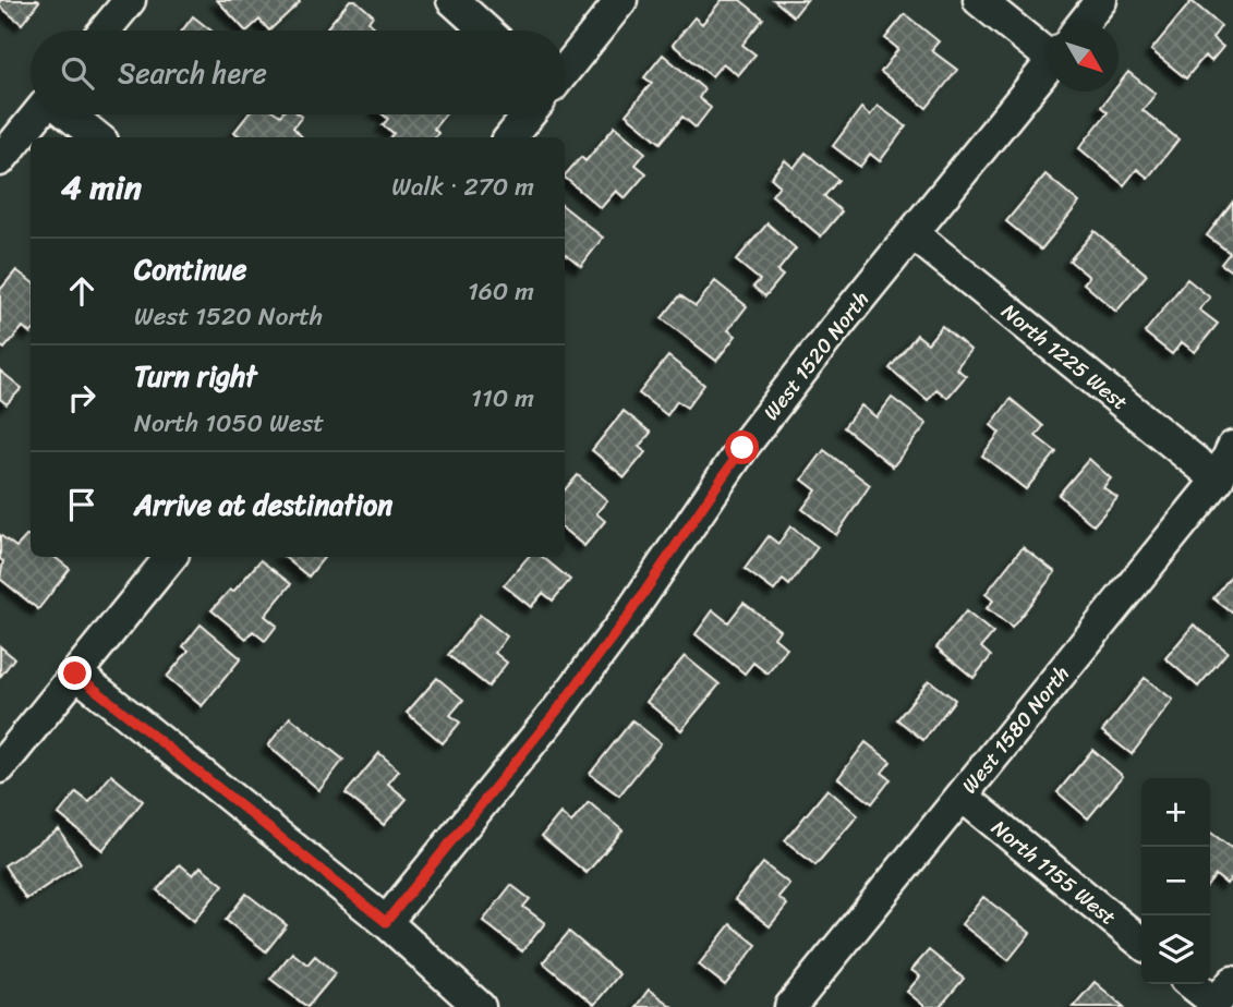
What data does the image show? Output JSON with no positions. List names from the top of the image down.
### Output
{
  "streets": {
    "street": [
      "West 1520 North",
      "North 1225 West",
      "West 1580 North",
      "North 1155 West"
    ]
  },
  "crossings": [
    ["West 1520 North", "North 1225 West"],
    ["North 1225 West", "West 1580 North"],
    ["West 1580 North", "North 1155 West"]
  ],
  "north": "bottom right",
  "page": {
    "search": "Search here",
    "heading": ["4 min", "Walk · 270 m"],
    "list": [
      ["Continue", "West 1520 North", "160 m"],
      ["Turn right", "North 1050 West", "110 m"],
      "Arrive at destination"
    ],
    "map_buttons": ["+", "−"]
  }
}
